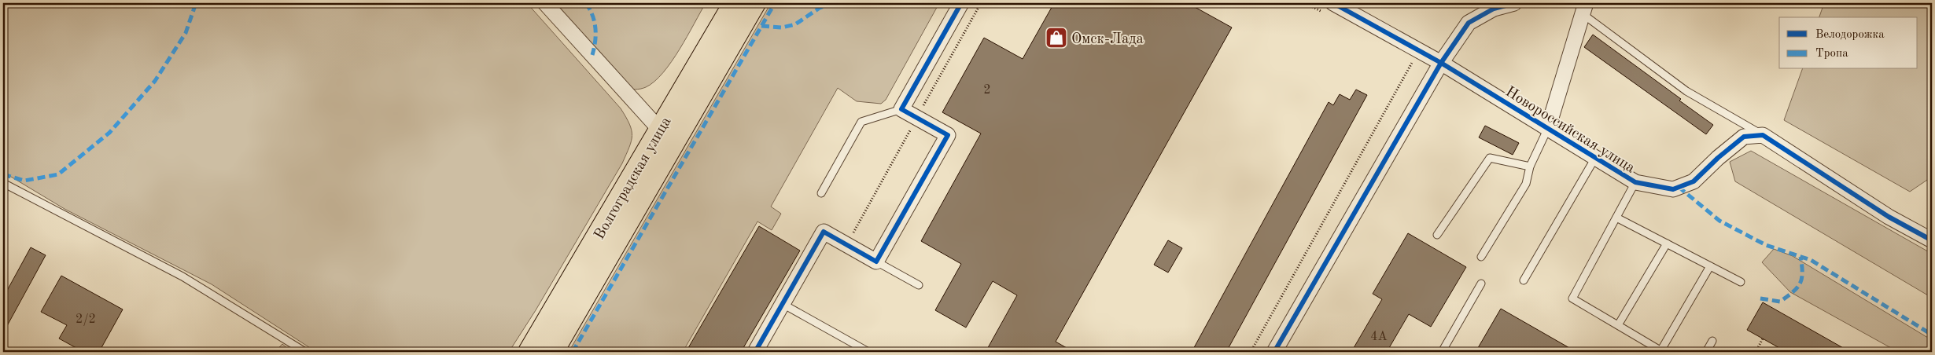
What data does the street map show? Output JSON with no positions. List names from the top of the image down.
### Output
{
  "streets": {
    "main road": ["Волгоградская улица"],
    "street": ["Новороссийская улица"]
  },
  "places": {
    "shop": ["Омск-Лада"]
  },
  "house_numbers": ["2", "2/2", "4А"],
  "legend": ["Велодорожка", "Тропа"]
}
